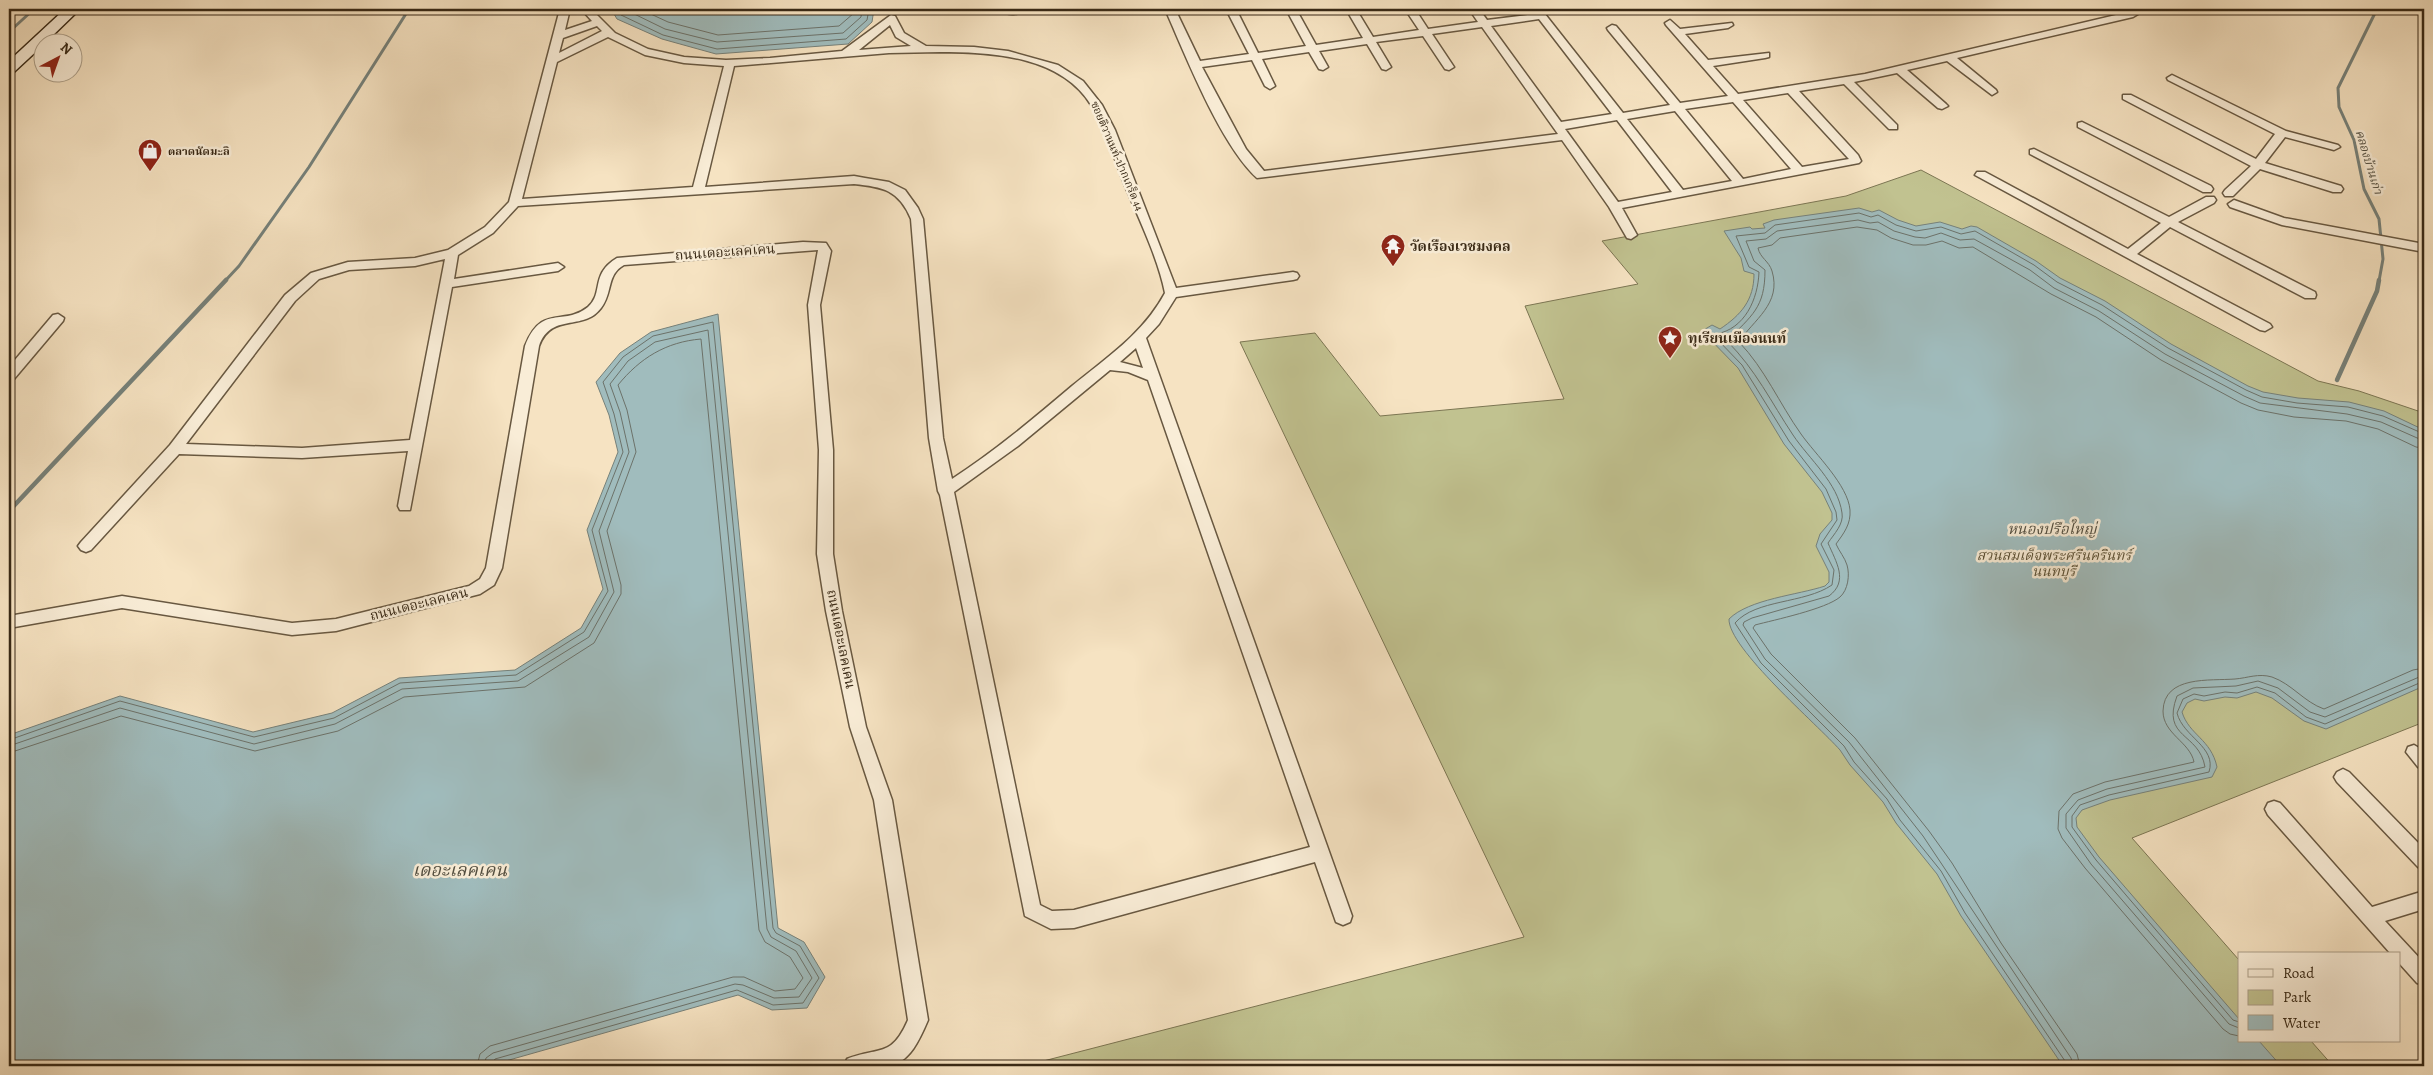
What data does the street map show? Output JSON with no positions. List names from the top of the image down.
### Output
{
  "streets": {
    "street": ["ซอยติวานนท์-ปากเกร็ด 44", "ถนนเดอะเลคเคน"]
  },
  "water": ["คลองบ้านเก่า", "หนองปรือใหญ่", "เดอะเลคเคน"],
  "parks": ["สวนสมเด็จพระศรีนครินทร์ นนทบุรี"],
  "places": {
    "shop": ["ตลาดนัดมะลิ"],
    "temple": ["วัดเรืองเวชมงคล"],
    "place": ["ทุเรียนเมืองนนท์"]
  },
  "legend": ["Road", "Park", "Water"],
  "north": "top right"
}
